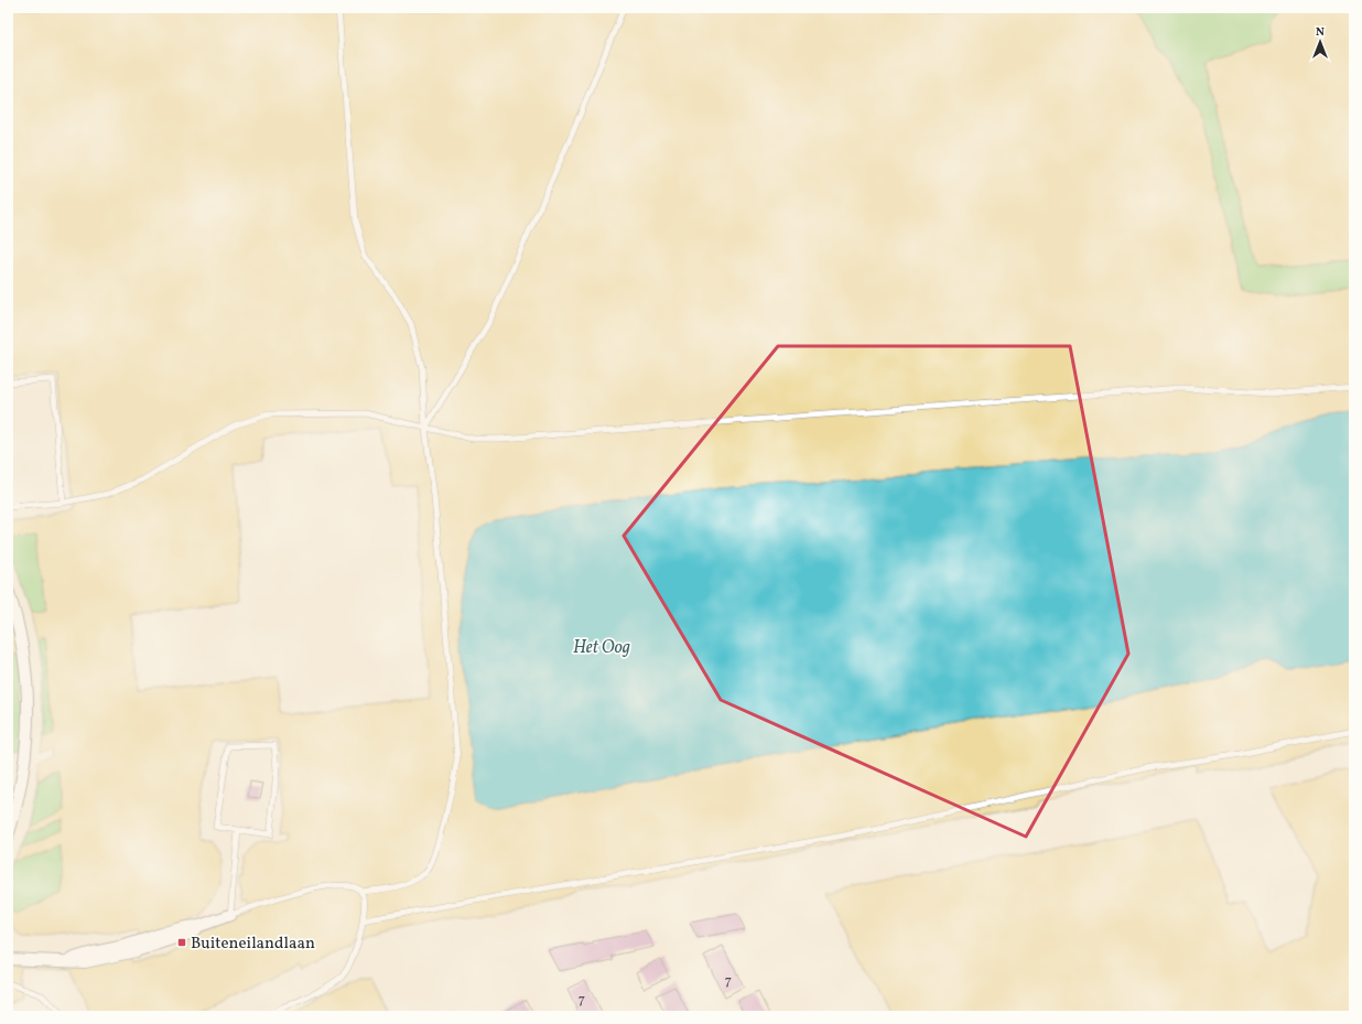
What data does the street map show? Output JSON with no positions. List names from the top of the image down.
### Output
{
  "water": ["Het Oog"],
  "places": {
    "transit": ["Buiteneilandlaan"]
  },
  "house_numbers": ["7", "7"],
  "north": "top"
}
